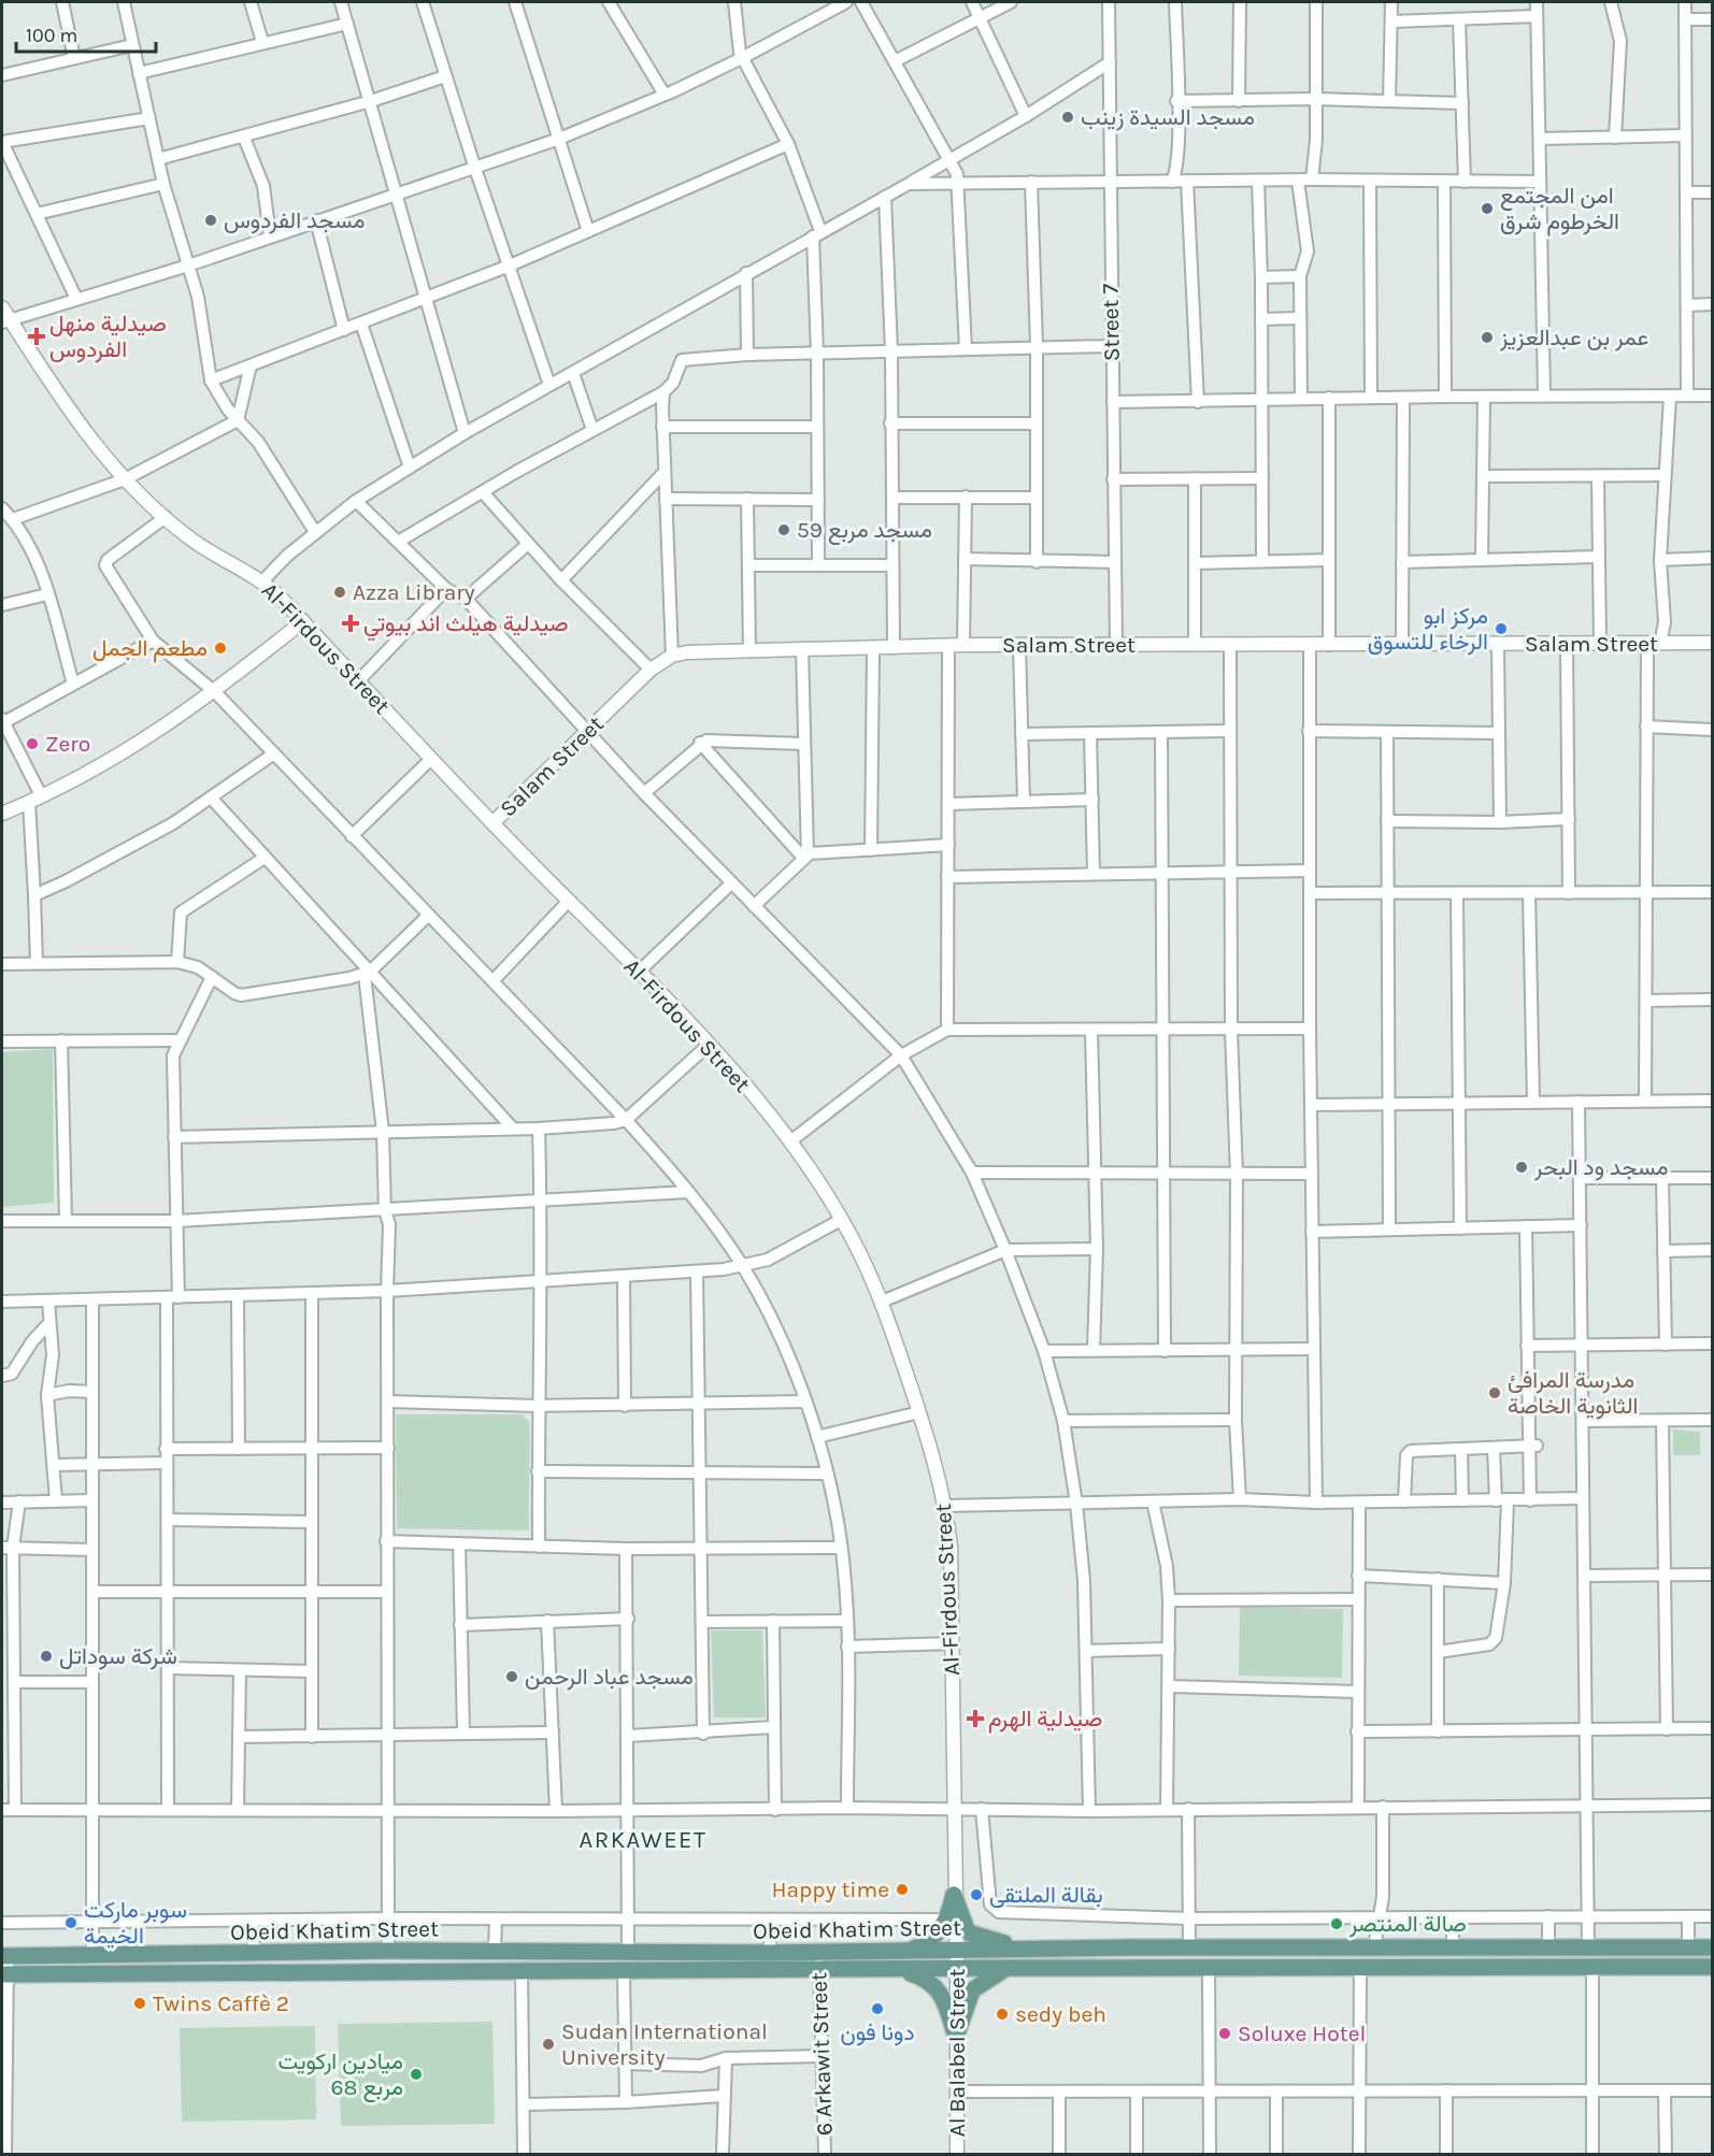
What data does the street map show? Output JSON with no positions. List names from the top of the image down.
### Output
{
  "streets": {
    "main road": ["Obeid Khatim Street"],
    "street": [
      "Street 7",
      "Salam Street",
      "Al-Firdous Street",
      "Al Balabel Street",
      "6 Arkawit Street"
    ]
  },
  "crossings": [
    ["Street 7", "Salam Street"],
    ["Salam Street", "Al-Firdous Street"],
    ["Al-Firdous Street", "Obeid Khatim Street"],
    ["Al-Firdous Street", "Al Balabel Street"],
    ["Obeid Khatim Street", "Al Balabel Street"],
    ["Obeid Khatim Street", "6 Arkawit Street"]
  ],
  "districts": ["ARKAWEET"],
  "places": {
    "other": [
      "مسجد السيدة زينب",
      "امن المجتمع الخرطوم شرق",
      "مسجد الفردوس",
      "عمر بن عبدالعزيز",
      "مسجد مربع 59",
      "Azza Library",
      "مركز ابو الرخاء للتسوق",
      "مطعم الجمل",
      "Zero",
      "مسجد ود البحر",
      "مدرسة المرافئ الثانوية الخاصة",
      "شركة سوداتل",
      "مسجد عباد الرحمن",
      "Happy time",
      "بقالة الملتقى",
      "سوبر ماركت الخيمة",
      "صالة المنتصر",
      "Twins Caffè 2",
      "دونا فون",
      "sedy beh",
      "Soluxe Hotel",
      "Sudan International University",
      "ميادين اركويت مربع 68"
    ],
    "health": ["صيدلية منهل الفردوس", "صيدلية هيلث اند بيوتي", "صيدلية الهرم"]
  },
  "scale_bar": "100 m"
}
